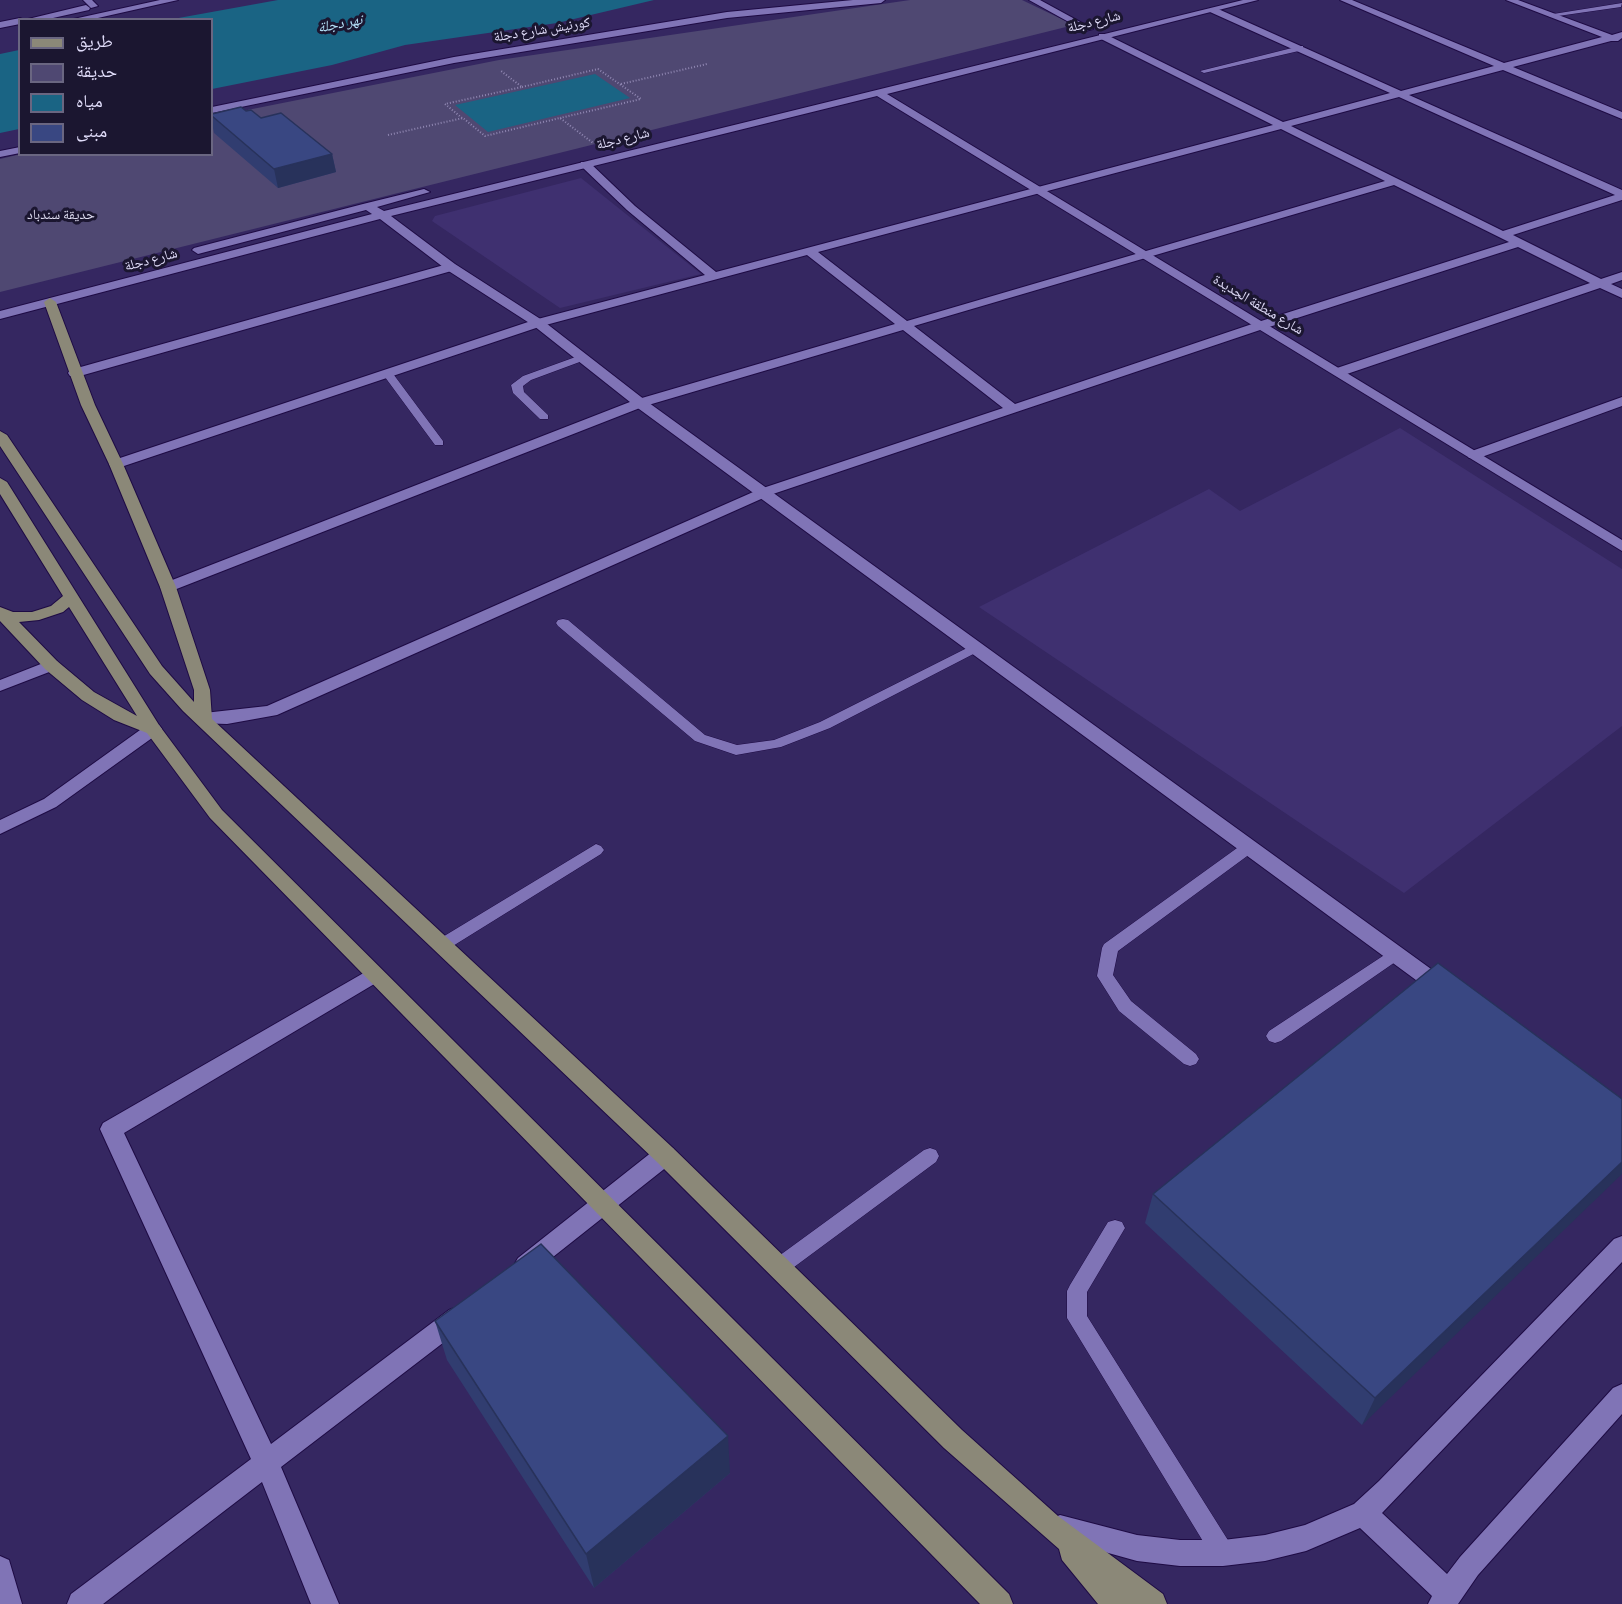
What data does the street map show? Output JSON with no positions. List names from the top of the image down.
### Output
{
  "streets": {
    "street": ["شارع دجلة", "كورنيش شارع دجلة", "شارع منطقة الجديدة"]
  },
  "crossings": [
    ["شارع دجلة", "شارع منطقة الجديدة"]
  ],
  "water": ["نهر دجلة"],
  "parks": ["حديقة سندباد"],
  "legend": [
    "طريق",
    "حديقة",
    "مياه",
    "مبنى"
  ]
}
